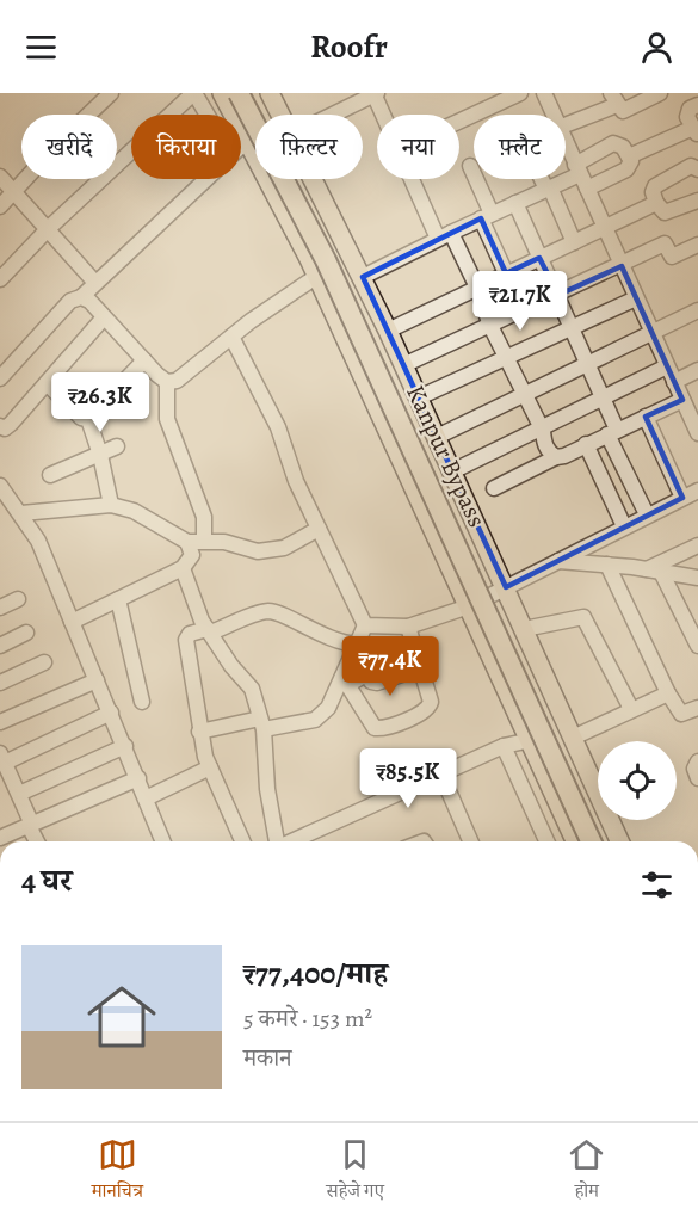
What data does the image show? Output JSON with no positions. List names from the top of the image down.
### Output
{
  "streets": {
    "highway": ["Kanpur Bypass"]
  },
  "page": {
    "header": "Roofr",
    "chip": [
      "खरीदें",
      "किराया",
      "फ़िल्टर",
      "नया",
      "फ़्लैट"
    ],
    "price": [
      "₹21.7K",
      "₹26.3K",
      "₹77.4K",
      "₹85.5K"
    ],
    "heading": "4 घर",
    "list": [
      {
        "name": "₹77,400/माह",
        "note": "5 कमरे · 153 m² · मकान"
      }
    ],
    "tabs": ["मानचित्र", "सहेजे गए", "होम"]
  }
}
